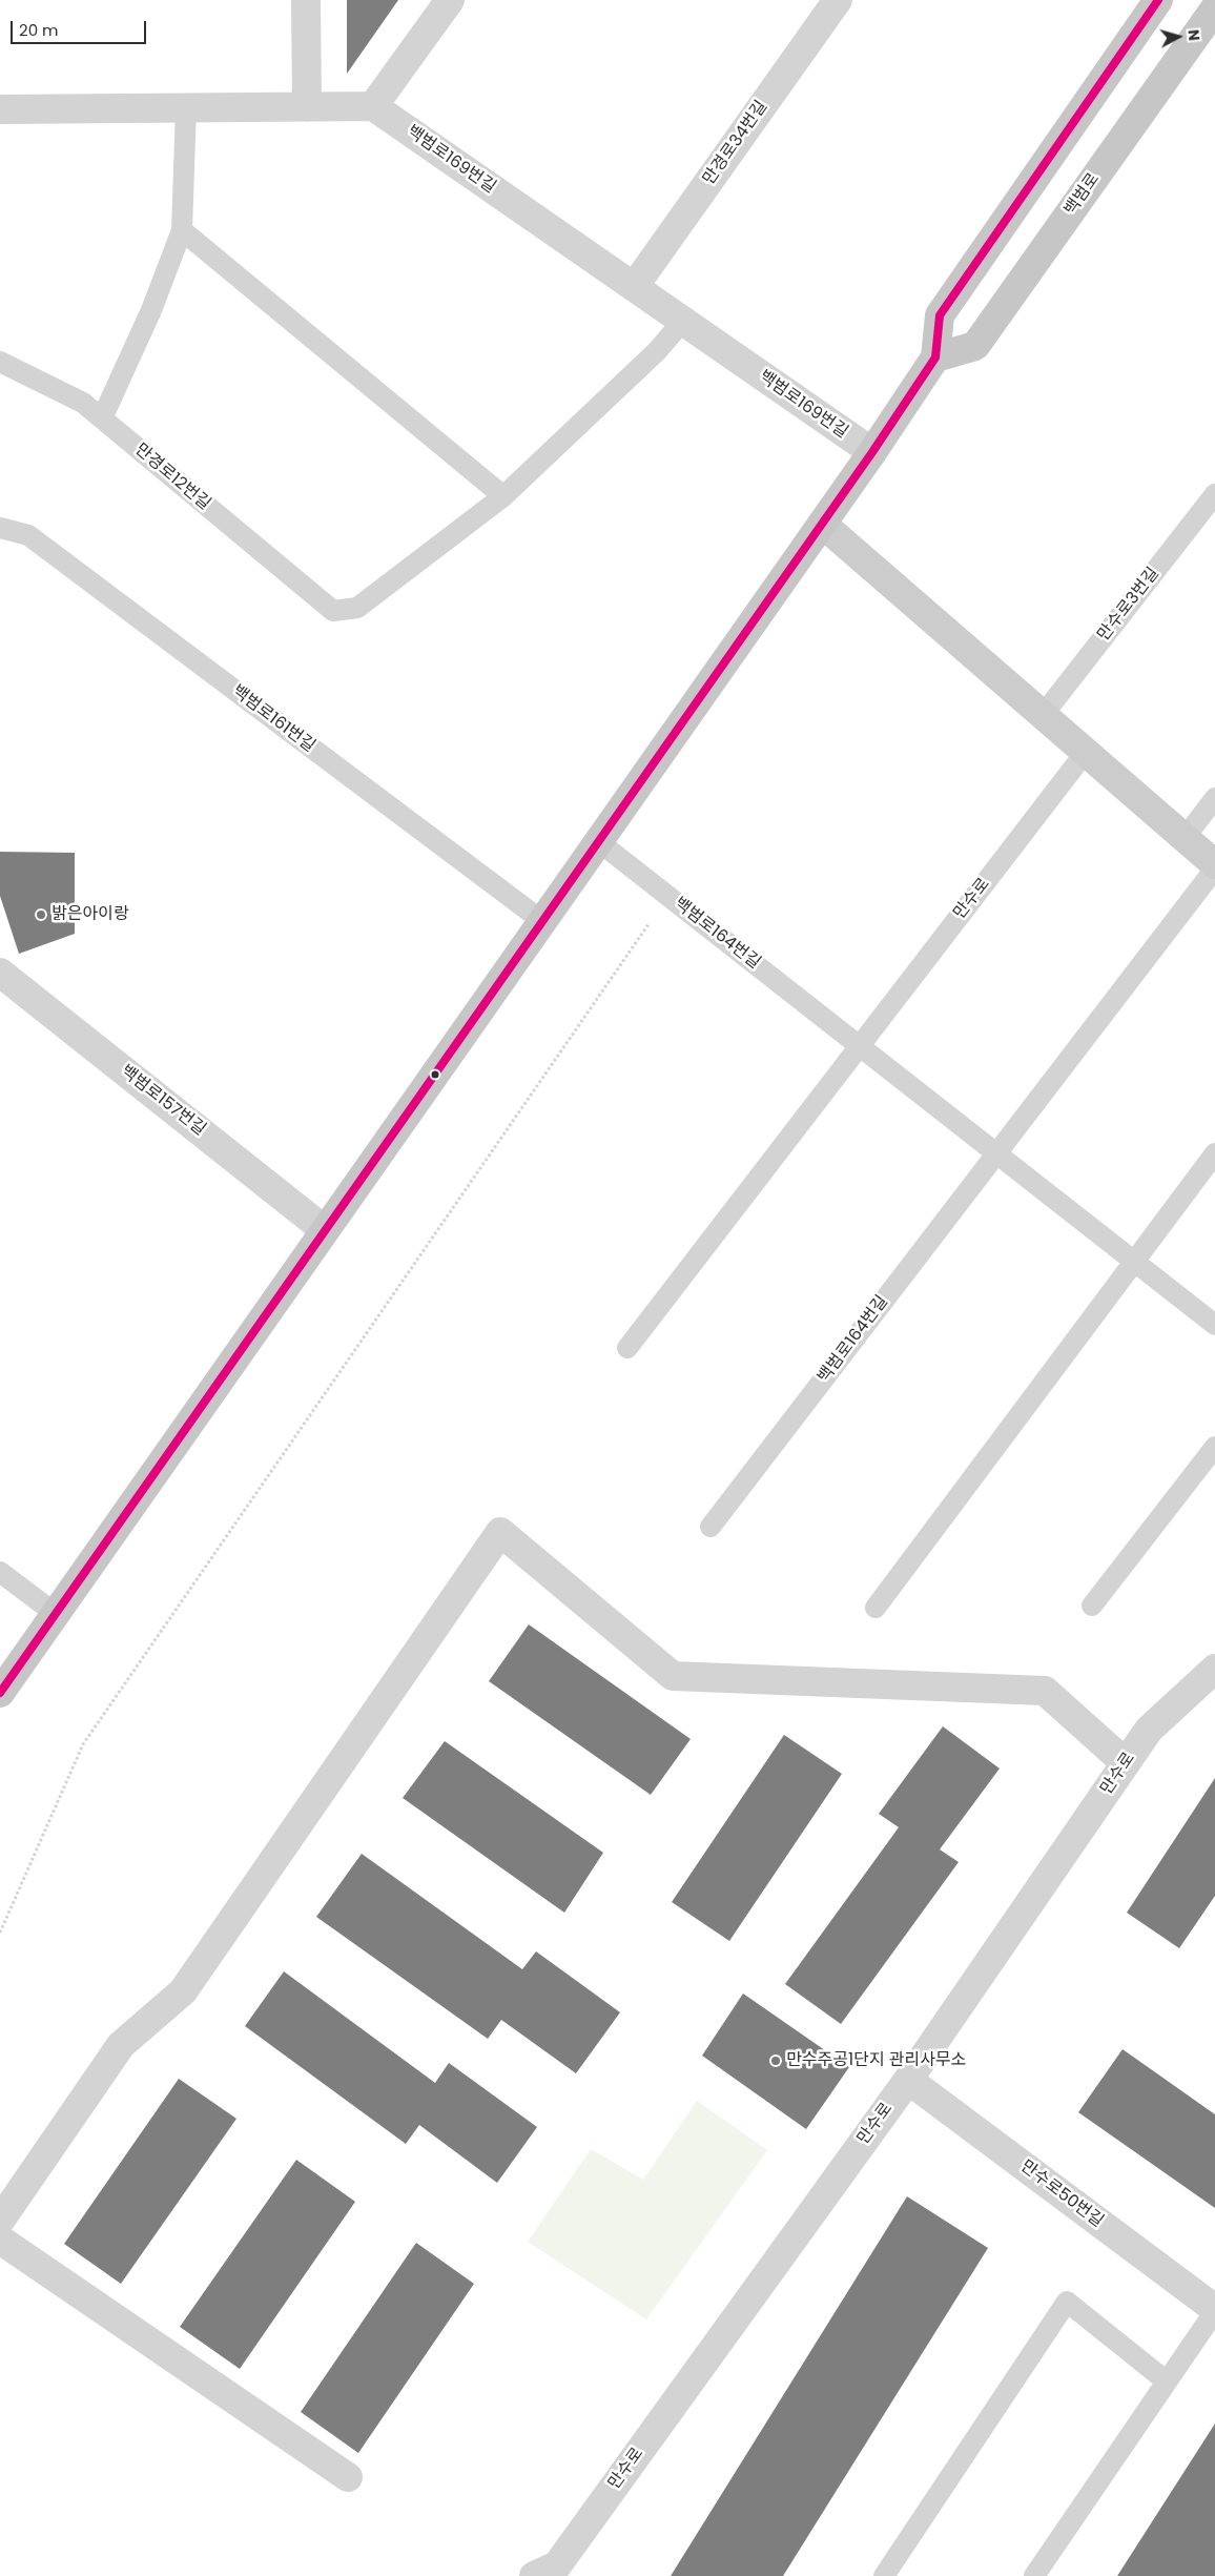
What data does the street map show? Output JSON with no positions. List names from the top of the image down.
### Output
{
  "streets": {
    "main road": ["백범로"],
    "street": [
      "만경로34번길",
      "백범로169번길",
      "만수로",
      "백범로157번길",
      "만수로50번길"
    ],
    "lane": [
      "만경로12번길",
      "만수로3번길",
      "백범로161번길",
      "백범로164번길"
    ]
  },
  "crossings": [
    ["만경로34번길", "백범로169번길"],
    ["만수로", "백범로164번길"],
    ["만수로", "만수로50번길"]
  ],
  "places": ["밝은아이랑", "만수주공1단지 관리사무소"],
  "scale_bar": "20 m",
  "north": "right"
}
